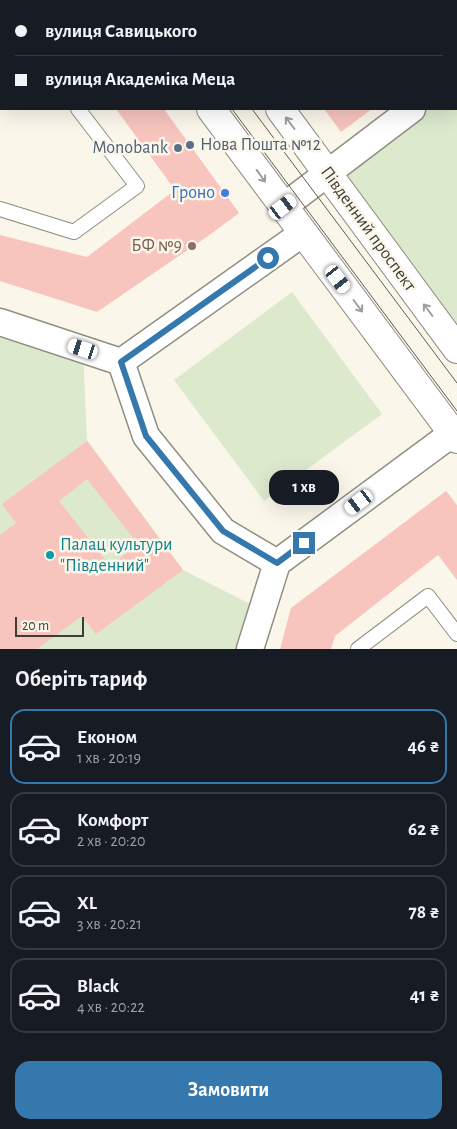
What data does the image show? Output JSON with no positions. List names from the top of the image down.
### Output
{
  "streets": {
    "main road": ["Південний проспект"]
  },
  "places": [
    "Нова Пошта №12",
    "Monobank",
    "Гроно",
    "БФ №9",
    "Палац культури \"Південний\""
  ],
  "scale_bar": "20 m",
  "page": {
    "banner": ["вулиця Савицького", "вулиця Академіка Меца"],
    "bubble": "1 хв",
    "scale": "20 m",
    "heading": "Оберіть тариф",
    "list": [
      {
        "name": "Економ",
        "note": "1 хв · 20:19",
        "value": "46 ₴"
      },
      {
        "name": "Комфорт",
        "note": "2 хв · 20:20",
        "value": "62 ₴"
      },
      {
        "name": "XL",
        "note": "3 хв · 20:21",
        "value": "78 ₴"
      },
      {
        "name": "Black",
        "note": "4 хв · 20:22",
        "value": "41 ₴"
      }
    ],
    "buttons": "Замовити"
  }
}
